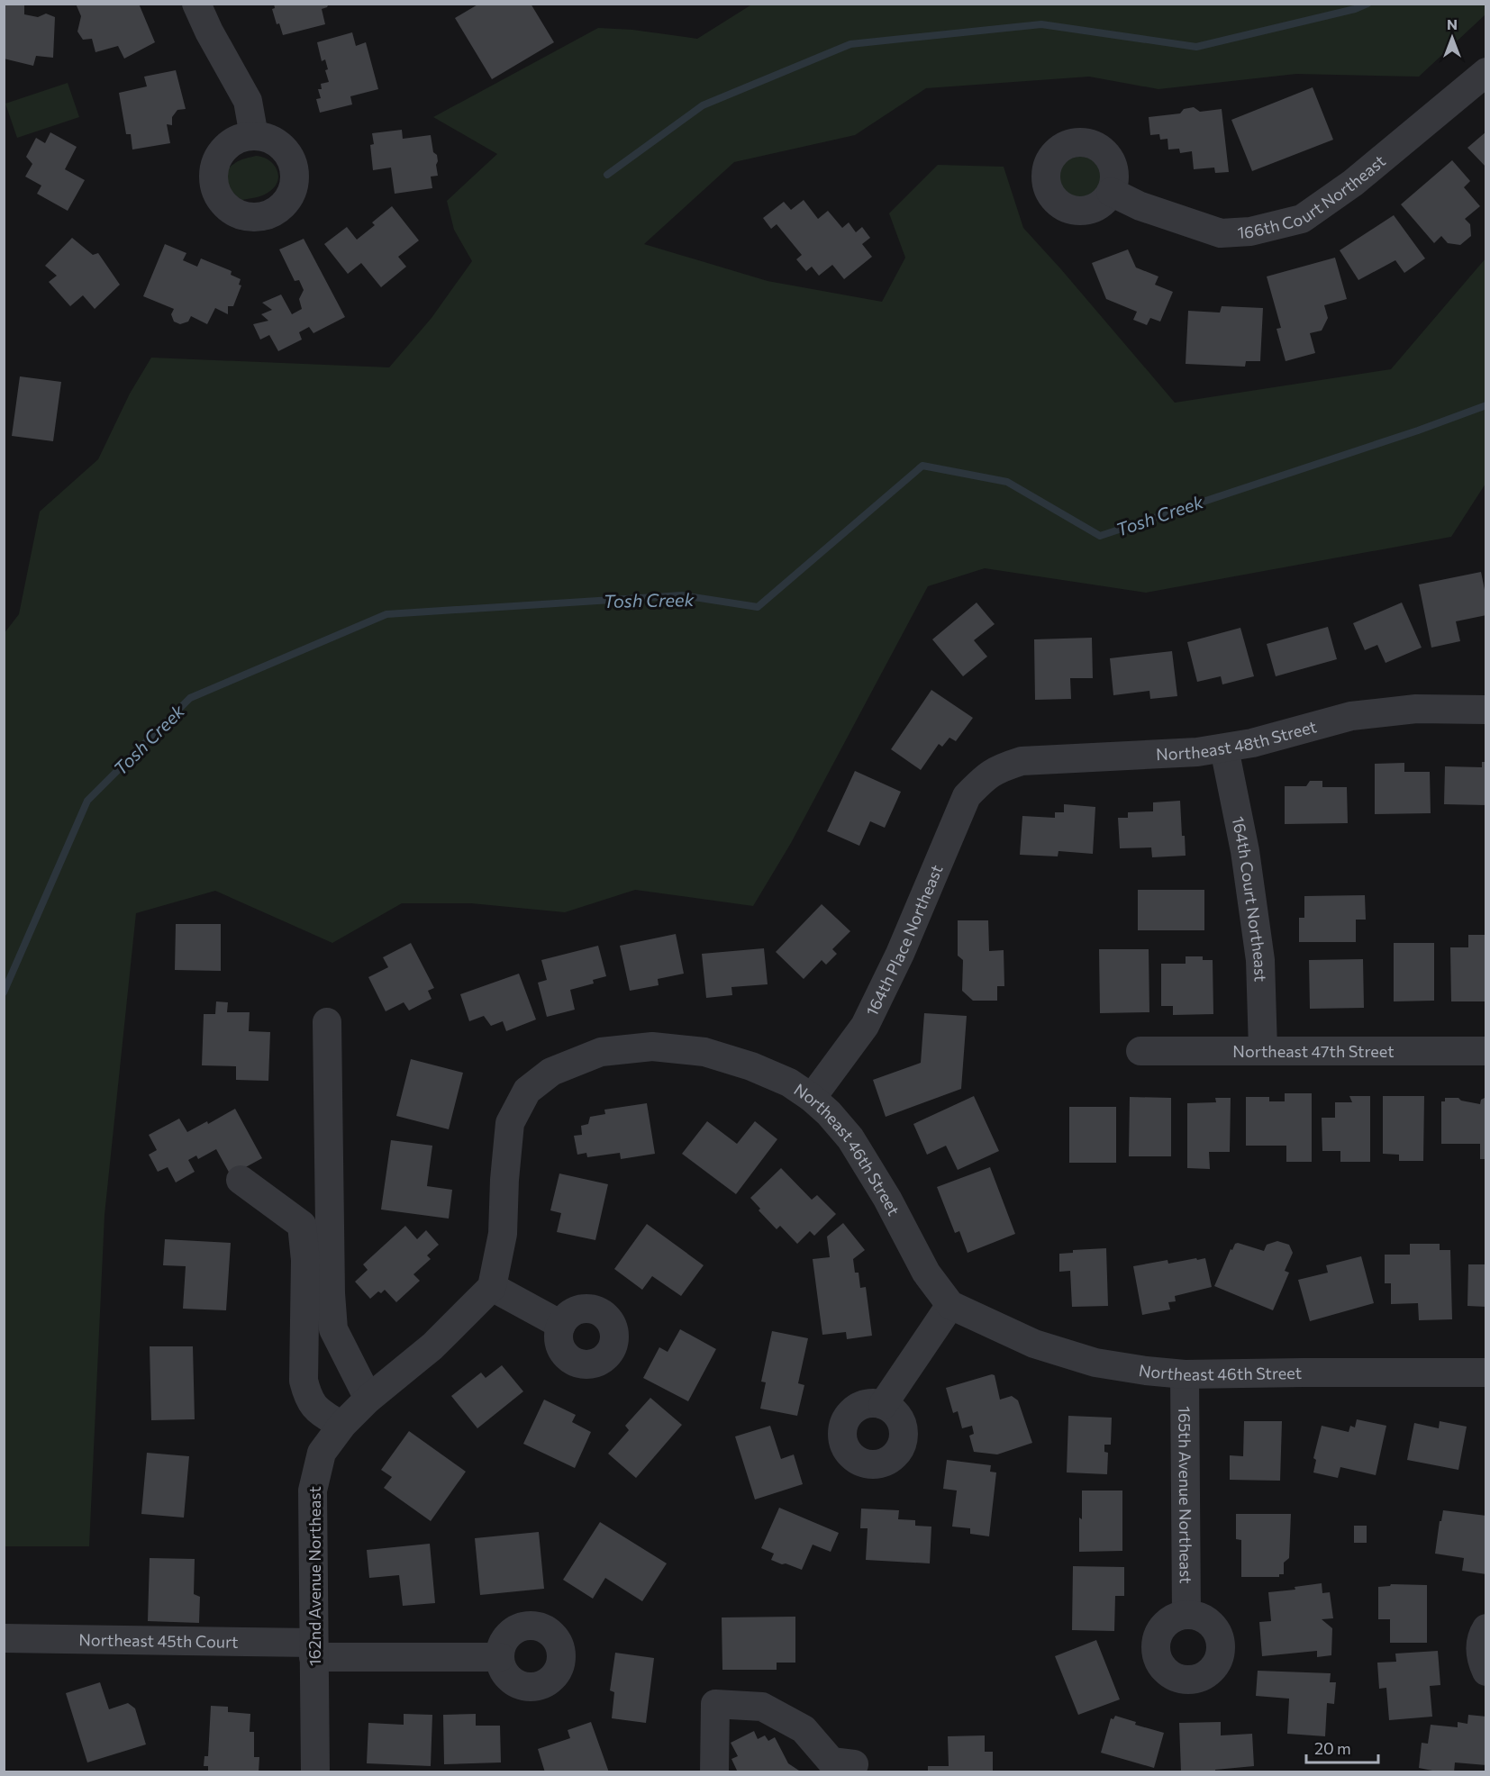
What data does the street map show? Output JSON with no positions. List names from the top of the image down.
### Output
{
  "streets": {
    "street": [
      "166th Court Northeast",
      "Northeast 48th Street",
      "164th Court Northeast",
      "164th Place Northeast",
      "Northeast 47th Street",
      "Northeast 46th Street",
      "165th Avenue Northeast",
      "162nd Avenue Northeast",
      "Northeast 45th Court"
    ]
  },
  "crossings": [
    ["Northeast 48th Street", "164th Court Northeast"],
    ["Northeast 48th Street", "164th Place Northeast"],
    ["164th Court Northeast", "Northeast 47th Street"],
    ["164th Place Northeast", "Northeast 46th Street"],
    ["Northeast 46th Street", "165th Avenue Northeast"],
    ["162nd Avenue Northeast", "Northeast 45th Court"]
  ],
  "water": ["Tosh Creek"],
  "scale_bar": "20 m",
  "north": "top"
}
